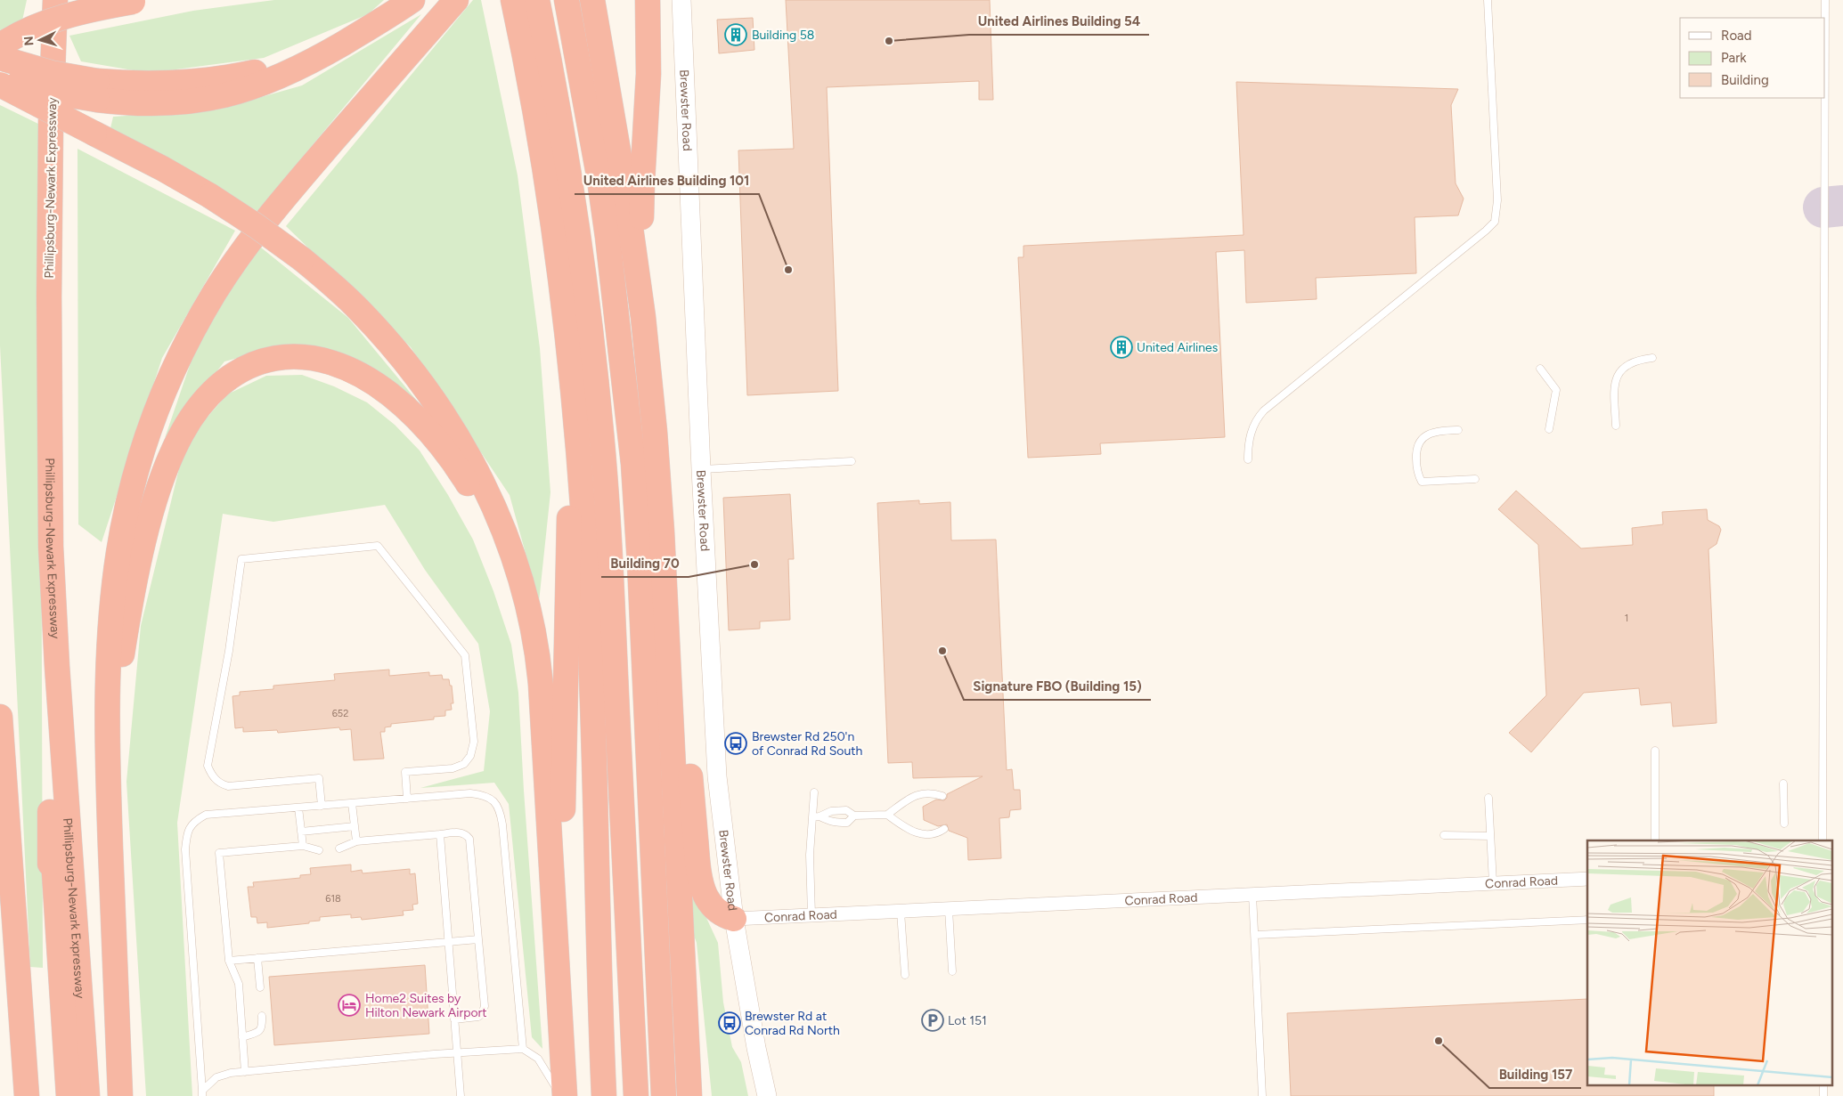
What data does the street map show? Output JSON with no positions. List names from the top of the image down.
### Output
{
  "streets": {
    "highway": ["Phillipsburg-Newark Expressway"],
    "street": ["Brewster Road", "Conrad Road"]
  },
  "crossings": [
    ["Brewster Road", "Conrad Road"]
  ],
  "places": {
    "building": ["Building 58", "United Airlines"],
    "other": [
      "United Airlines Building 54",
      "United Airlines Building 101",
      "Building 70",
      "Signature FBO (Building 15)",
      "Building 157"
    ],
    "bus stop": ["Brewster Rd 250'n of Conrad Rd South", "Brewster Rd at Conrad Rd North"],
    "hotel": ["Home2 Suites by Hilton Newark Airport"],
    "parking": ["Lot 151"]
  },
  "house_numbers": ["1", "652", "618"],
  "legend": ["Road", "Park", "Building"],
  "north": "left"
}
